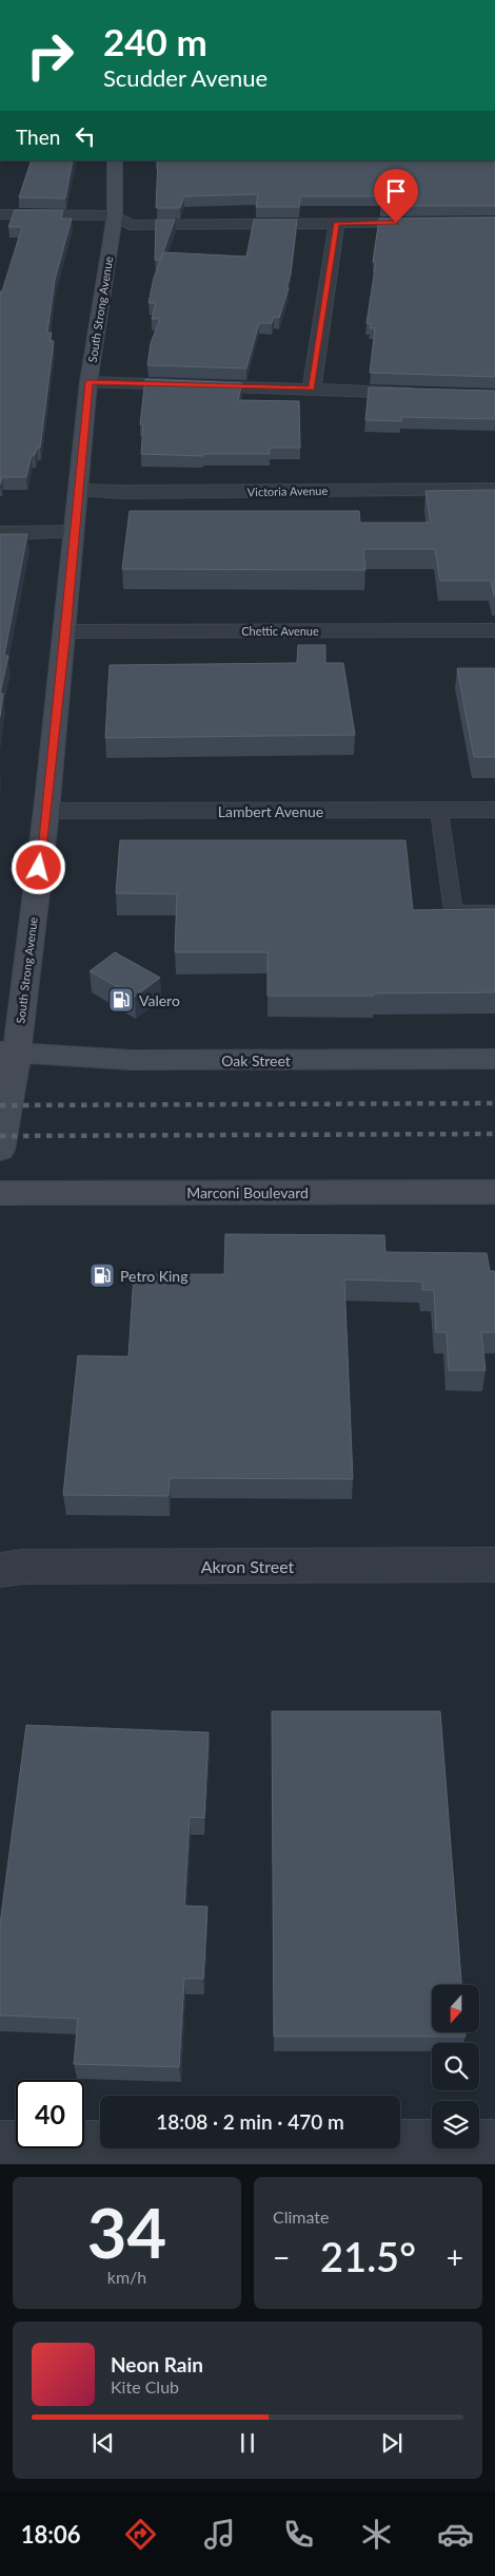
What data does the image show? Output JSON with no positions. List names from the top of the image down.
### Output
{
  "streets": {
    "street": [
      "South Strong Avenue",
      "Victoria Avenue",
      "Chettic Avenue",
      "Lambert Avenue",
      "Oak Street",
      "Marconi Boulevard",
      "Akron Street"
    ]
  },
  "crossings": [
    ["South Strong Avenue", "Victoria Avenue"],
    ["South Strong Avenue", "Chettic Avenue"],
    ["South Strong Avenue", "Lambert Avenue"],
    ["South Strong Avenue", "Oak Street"]
  ],
  "places": {
    "fuel station": ["Valero", "Petro King"]
  },
  "north": "bottom",
  "page": {
    "turn": ["240 m", "Scudder Avenue"],
    "then": "Then",
    "limit": "40",
    "trip": "18:08 · 2 min · 470 m",
    "tile": [
      ["34", "km/h"],
      "Climate"
    ],
    "heat": ["−", "21.5°", "+"],
    "song": ["Neon Rain", "Kite Club"],
    "tabs": "18:06"
  }
}
